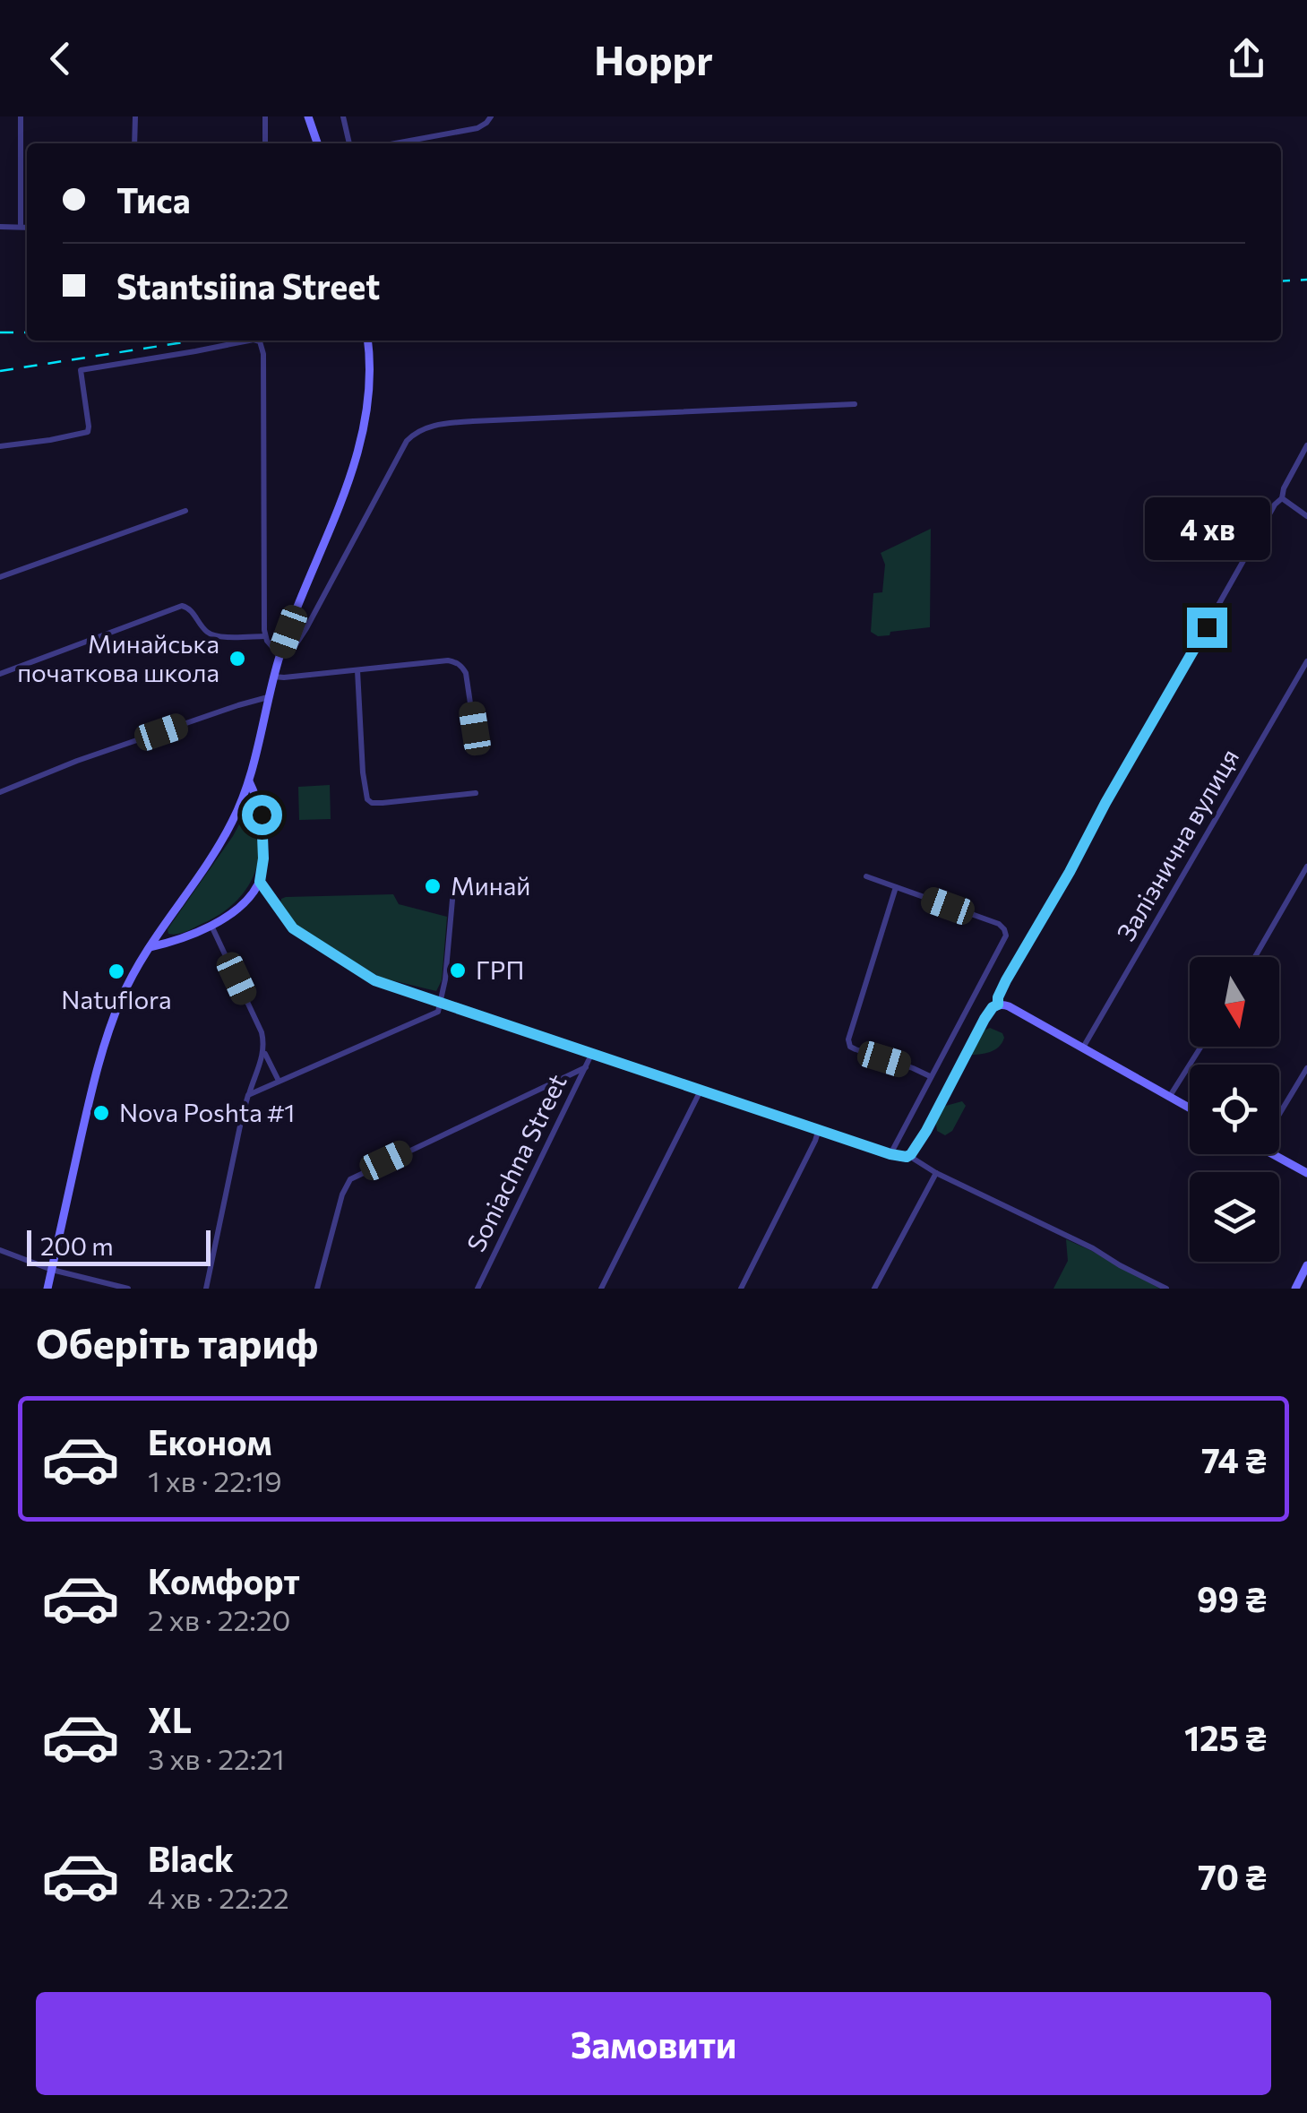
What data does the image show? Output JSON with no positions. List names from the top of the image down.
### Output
{
  "streets": {
    "street": ["Залізнична вулиця", "Soniachna Street"]
  },
  "places": [
    "Минайська початкова школа",
    "Минай",
    "ГРП",
    "Natuflora",
    "Nova Poshta #1"
  ],
  "scale_bar": "200 m",
  "north": "bottom",
  "page": {
    "header": "Hoppr",
    "banner": ["Тиса", "Stantsiina Street"],
    "bubble": "4 хв",
    "scale": "200 m",
    "heading": "Оберіть тариф",
    "list": [
      {
        "name": "Економ",
        "note": "1 хв · 22:19",
        "value": "74 ₴"
      },
      {
        "name": "Комфорт",
        "note": "2 хв · 22:20",
        "value": "99 ₴"
      },
      {
        "name": "XL",
        "note": "3 хв · 22:21",
        "value": "125 ₴"
      },
      {
        "name": "Black",
        "note": "4 хв · 22:22",
        "value": "70 ₴"
      }
    ],
    "buttons": "Замовити"
  }
}
